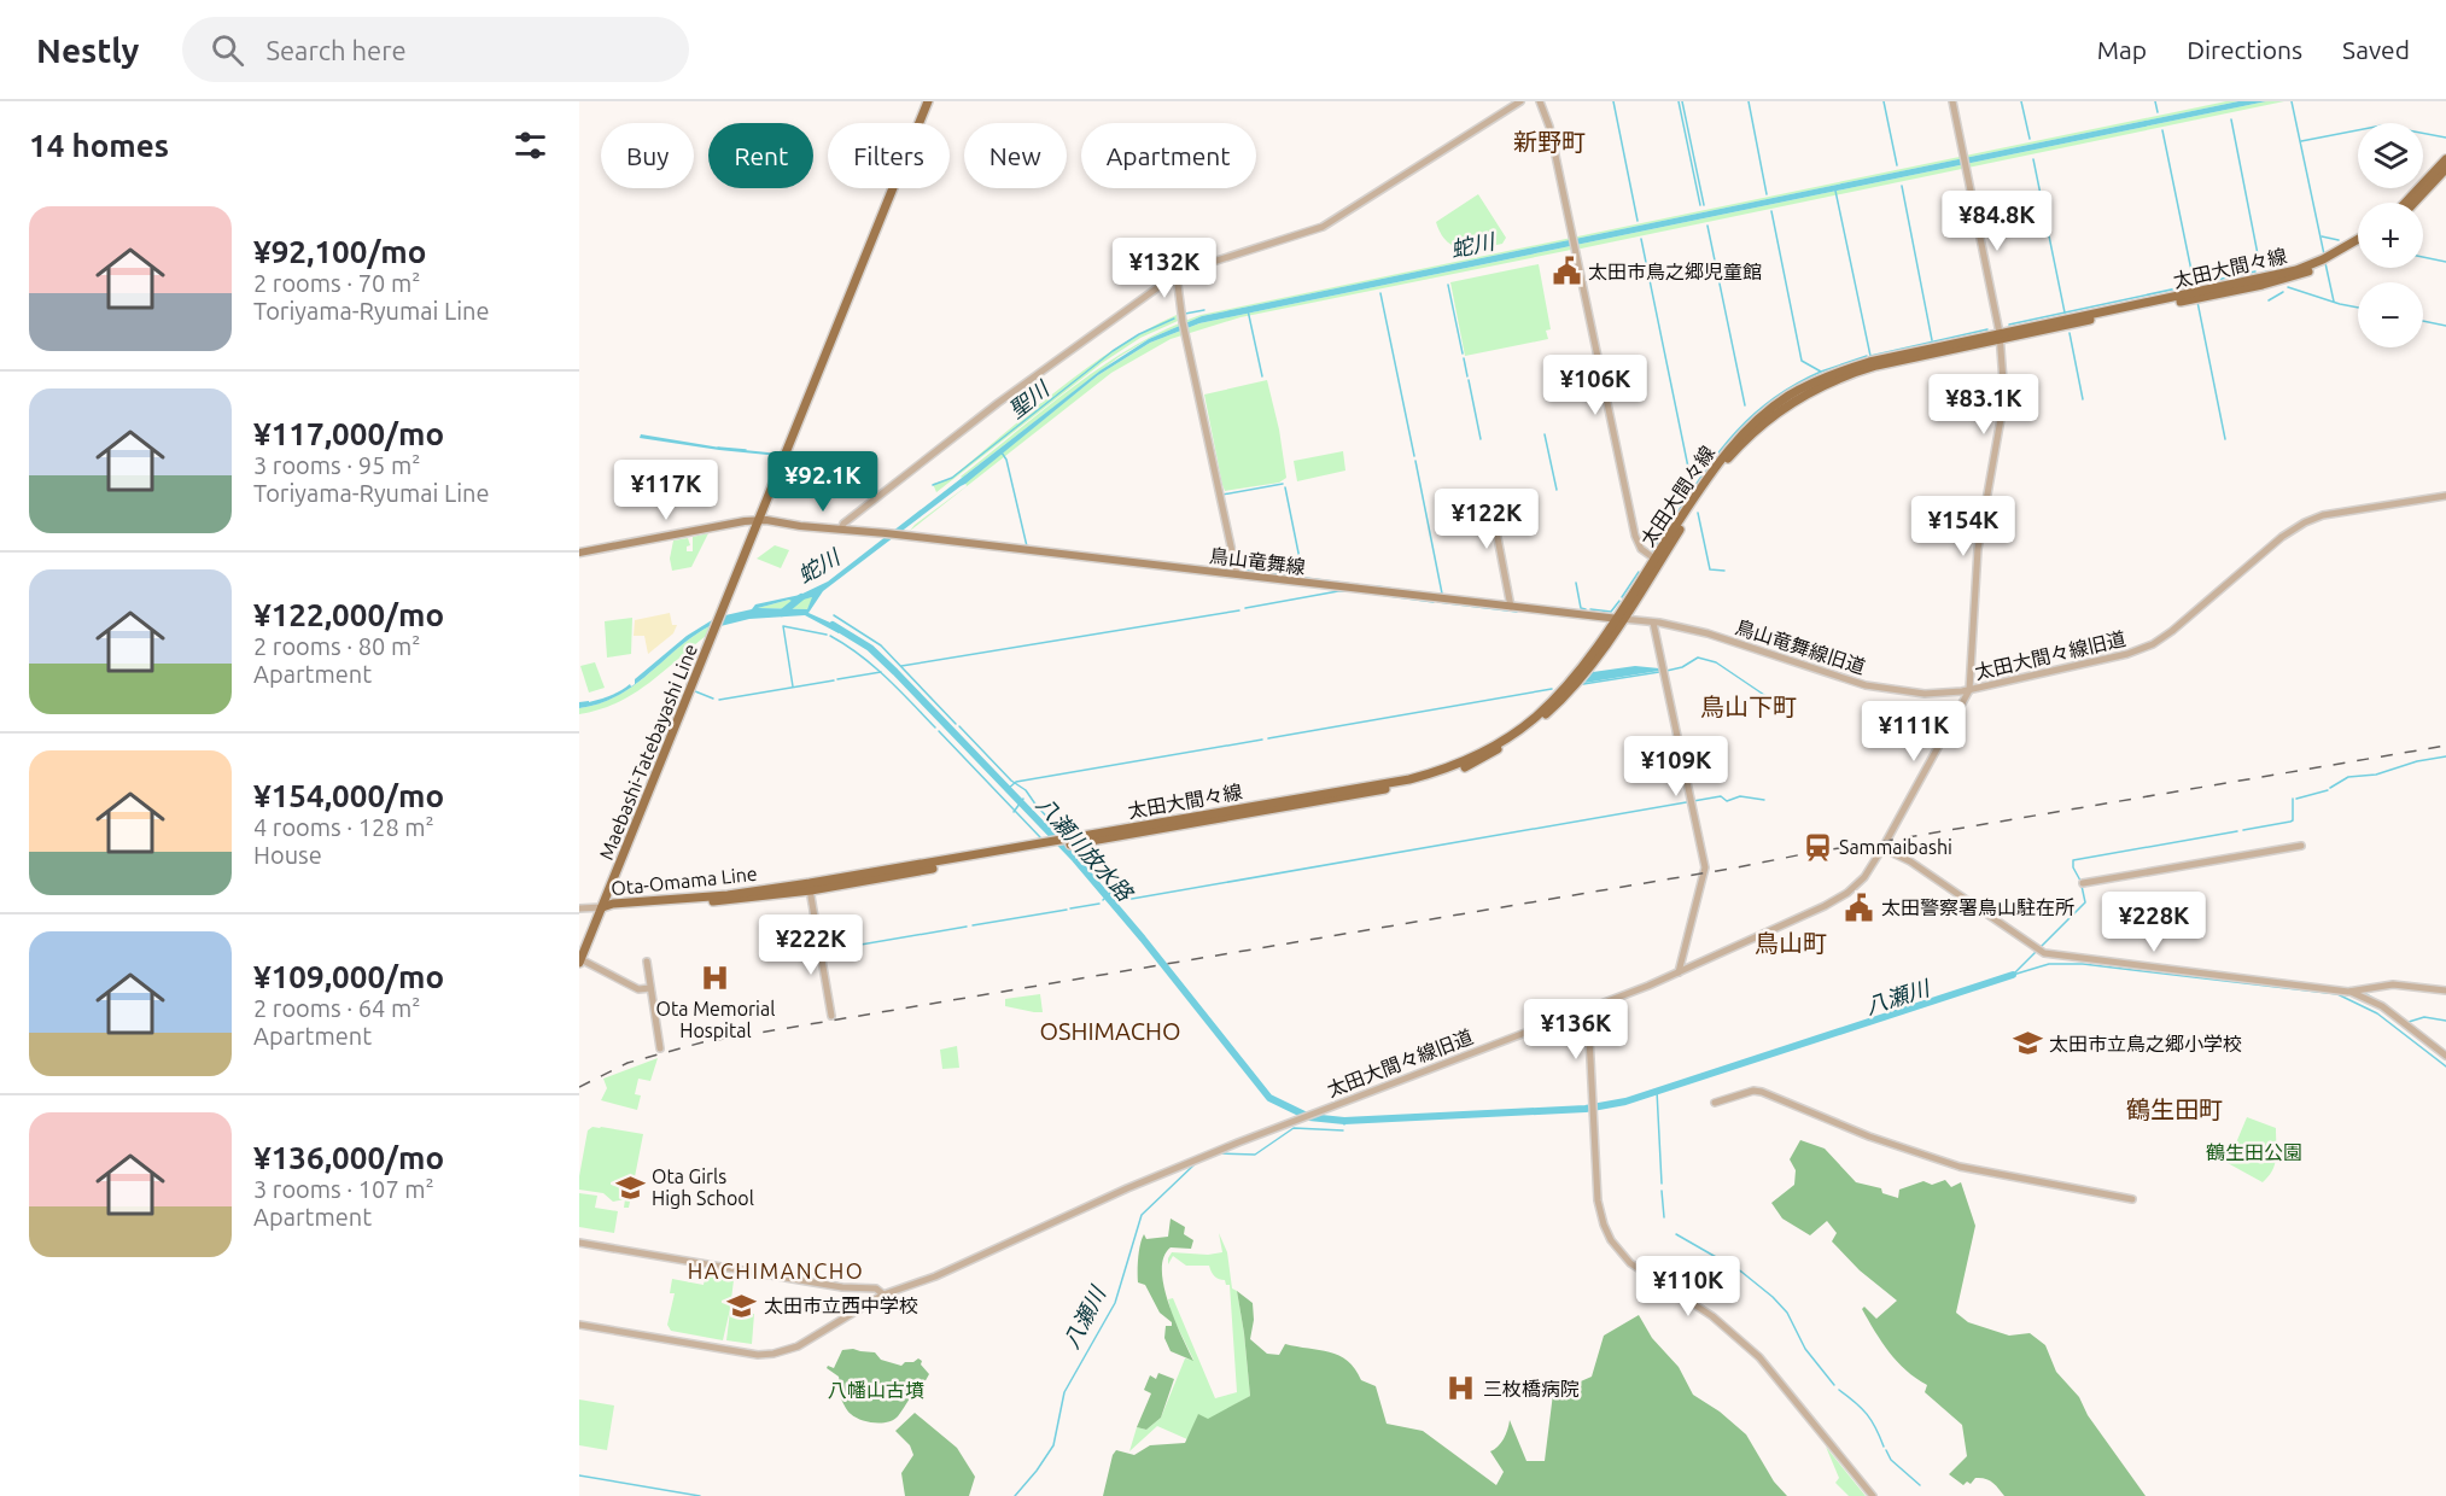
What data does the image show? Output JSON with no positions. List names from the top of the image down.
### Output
{
  "streets": {
    "main road": [
      "太田大間々線",
      "鳥山竜舞線",
      "Maebashi-Tatebayashi Line",
      "Ota-Omama Line"
    ],
    "street": ["鳥山竜舞線旧道", "太田大間々線旧道"]
  },
  "crossings": [
    ["太田大間々線", "鳥山竜舞線"],
    ["太田大間々線", "鳥山竜舞線旧道"],
    ["太田大間々線", "Ota-Omama Line"],
    ["鳥山竜舞線", "鳥山竜舞線旧道"],
    ["鳥山竜舞線", "Maebashi-Tatebayashi Line"],
    ["鳥山竜舞線旧道", "太田大間々線旧道"],
    ["Maebashi-Tatebayashi Line", "Ota-Omama Line"]
  ],
  "districts": [
    "新野町",
    "鳥山下町",
    "鳥山町",
    "OSHIMACHO",
    "鶴生田町",
    "HACHIMANCHO"
  ],
  "water": [
    "蛇川",
    "聖川",
    "八瀬川放水路",
    "八瀬川"
  ],
  "parks": ["鶴生田公園", "八幡山古墳"],
  "places": {
    "public building": ["太田市鳥之郷児童館", "太田警察署鳥山駐在所"],
    "station": ["Sammaibashi"],
    "hospital": ["Ota Memorial Hospital", "三枚橋病院"],
    "school or university": ["太田市立鳥之郷小学校", "Ota Girls High School", "太田市立西中学校"]
  },
  "page": {
    "header": "Nestly",
    "search": "Search here",
    "nav": ["Map", "Directions", "Saved"],
    "heading": "14 homes",
    "map_buttons": ["+", "−"],
    "chip": [
      "Buy",
      "Rent",
      "Filters",
      "New",
      "Apartment"
    ],
    "list": [
      {
        "name": "¥92,100/mo",
        "note": "2 rooms · 70 m² · Toriyama-Ryumai Line"
      },
      {
        "name": "¥117,000/mo",
        "note": "3 rooms · 95 m² · Toriyama-Ryumai Line"
      },
      {
        "name": "¥122,000/mo",
        "note": "2 rooms · 80 m² · Apartment"
      },
      {
        "name": "¥154,000/mo",
        "note": "4 rooms · 128 m² · House"
      },
      {
        "name": "¥109,000/mo",
        "note": "2 rooms · 64 m² · Apartment"
      },
      {
        "name": "¥136,000/mo",
        "note": "3 rooms · 107 m² · Apartment"
      }
    ],
    "price": [
      "¥84.8K",
      "¥132K",
      "¥106K",
      "¥83.1K",
      "¥92.1K",
      "¥117K",
      "¥122K",
      "¥154K",
      "¥111K",
      "¥109K",
      "¥228K",
      "¥222K",
      "¥136K",
      "¥110K"
    ]
  }
}
